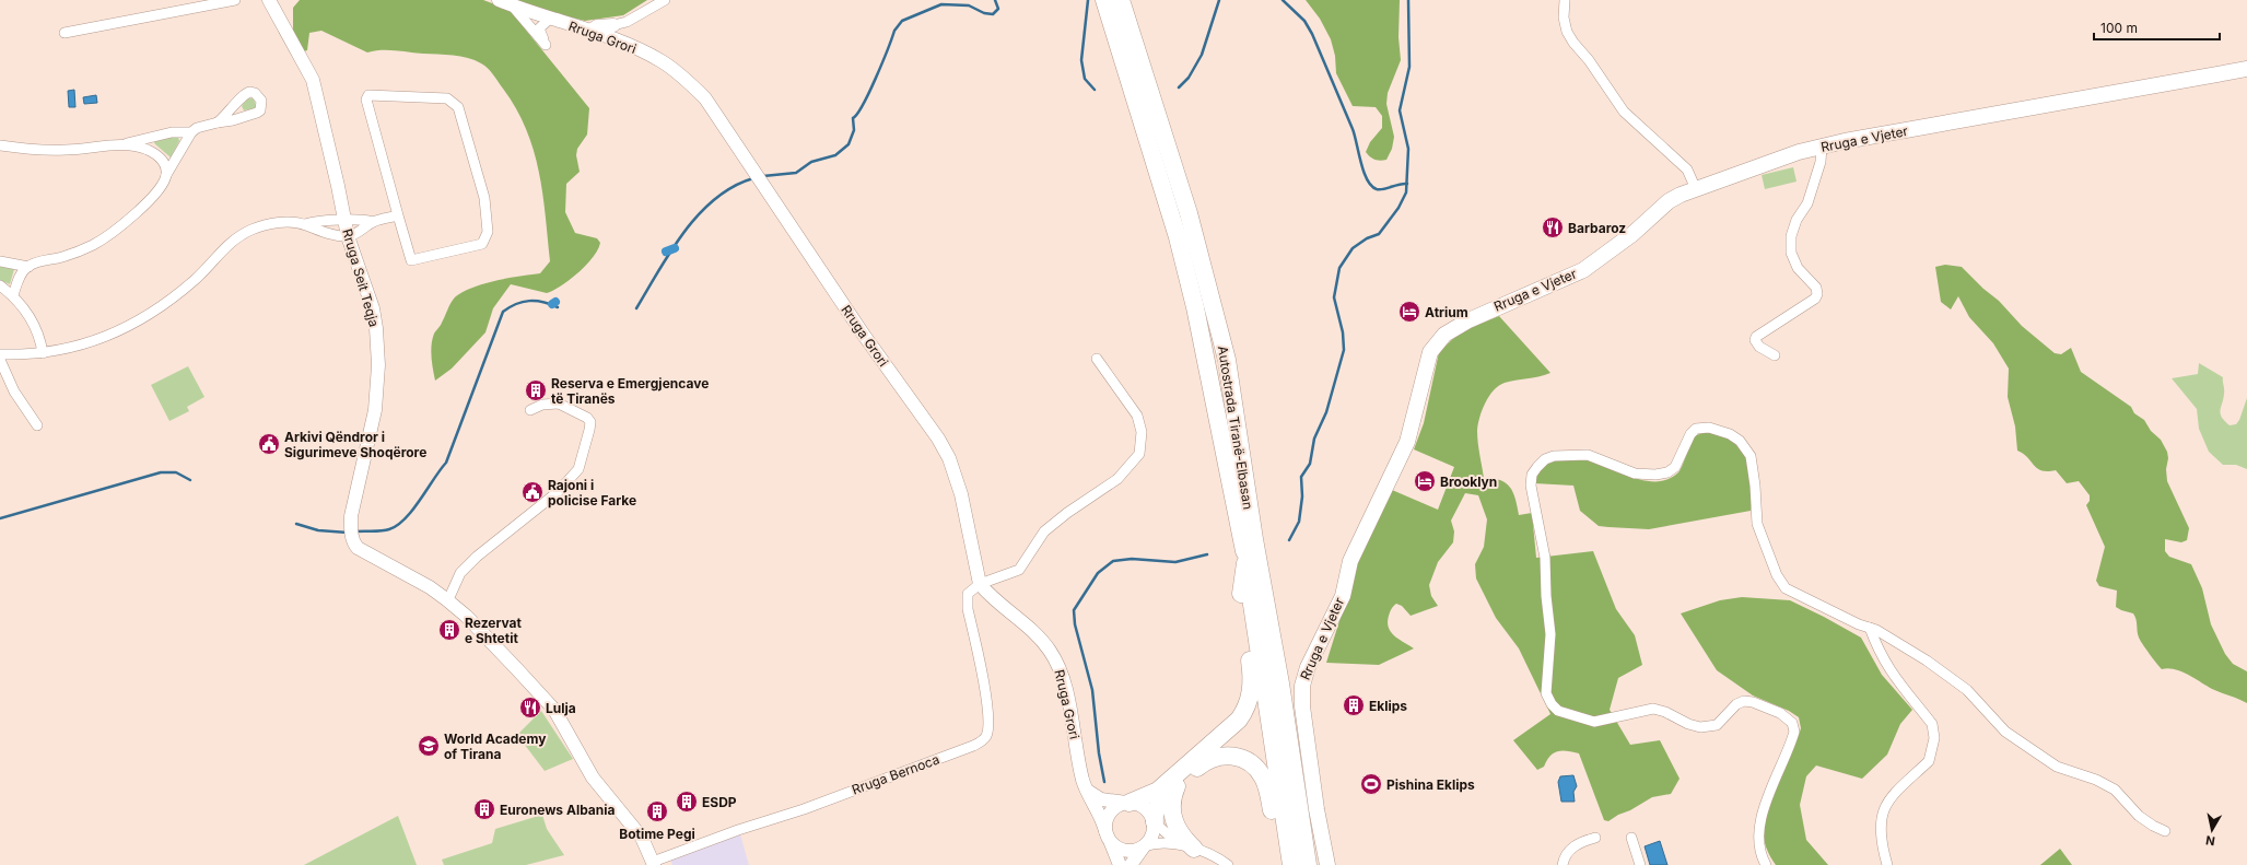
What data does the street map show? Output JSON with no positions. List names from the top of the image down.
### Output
{
  "streets": {
    "highway": ["Autostrada Tiranë-Elbasan"],
    "main road": ["Rruga Grori", "Rruga e Vjeter", "Rruga Seit Teqja"],
    "street": ["Rruga Bernoca"]
  },
  "crossings": [
    ["Rruga Grori", "Rruga Bernoca"],
    ["Rruga Seit Teqja", "Rruga Bernoca"]
  ],
  "places": {
    "restaurant": ["Barbaroz", "Lulja"],
    "hotel": ["Atrium", "Brooklyn"],
    "building": [
      "Reserva e Emergjencave të Tiranës",
      "Rezervat e Shtetit",
      "Eklips",
      "ESDP",
      "Euronews Albania",
      "Botime Pegi"
    ],
    "public building": ["Arkivi Qëndror i Sigurimeve Shoqërore", "Rajoni i policise Farke"],
    "school or university": ["World Academy of Tirana"],
    "sports": ["Pishina Eklips"]
  },
  "scale_bar": "100 m",
  "north": "bottom"
}
